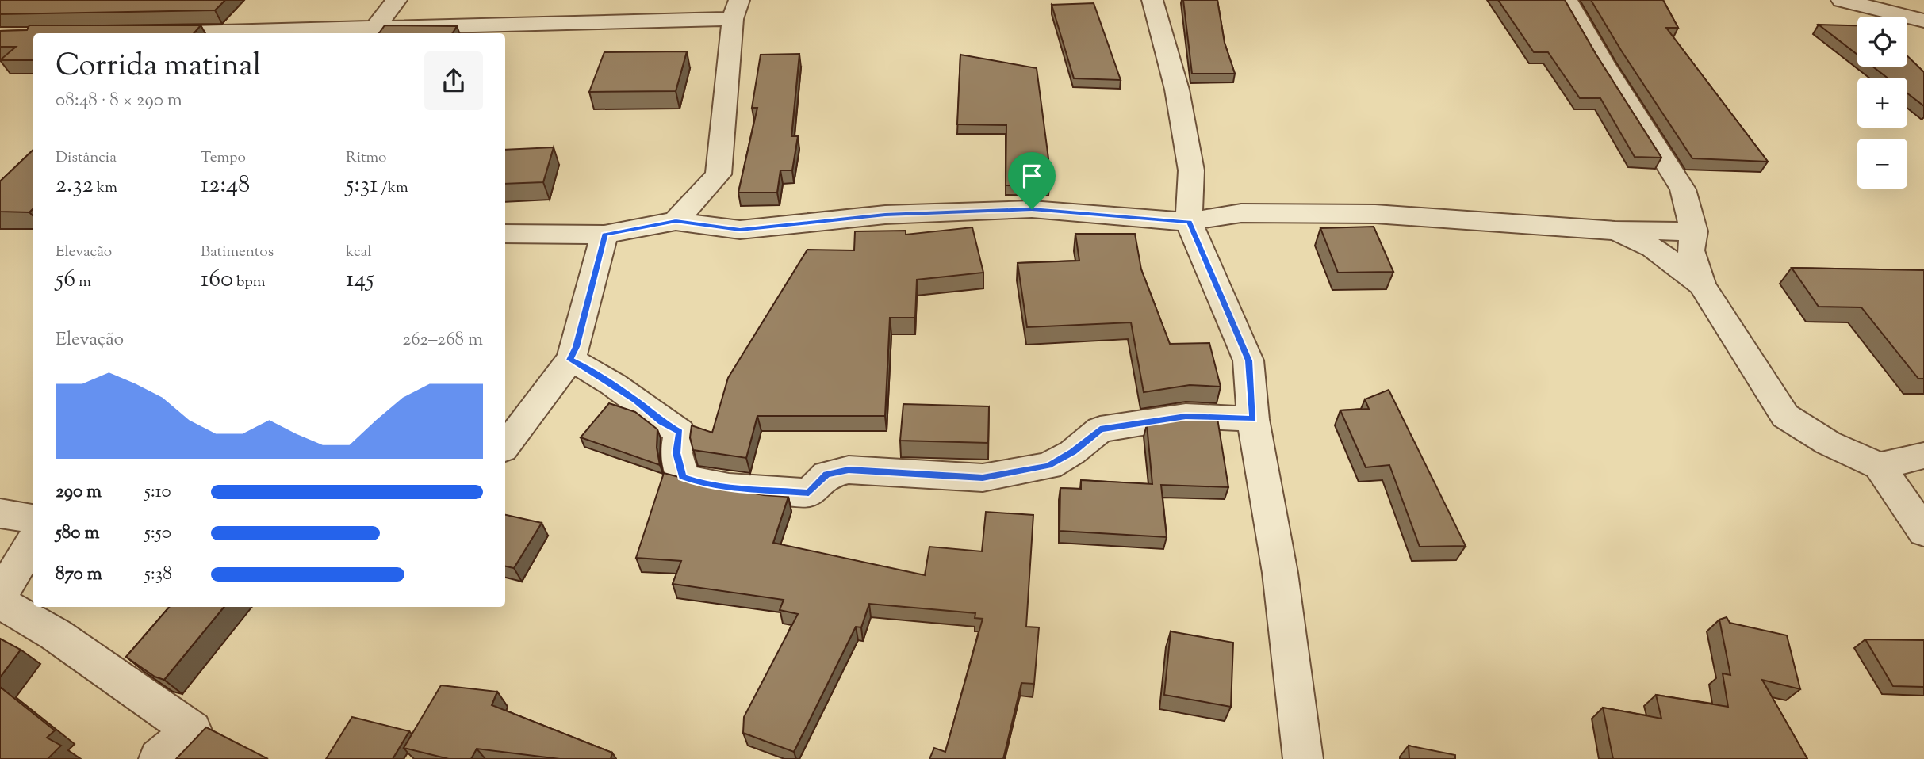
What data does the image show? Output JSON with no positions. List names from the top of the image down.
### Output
{
  "page": {
    "map_buttons": ["+", "−"],
    "heading": ["Corrida matinal", "08:48 · 8 × 290 m"],
    "stats": [
      ["Distância", "2.32 km"],
      ["Tempo", "12:48"],
      ["Ritmo", "5:31 /km"],
      ["Elevação", "56 m"],
      ["Batimentos", "160 bpm"],
      ["kcal", "145"]
    ],
    "chart": ["Elevação", "262–268 m"],
    "list": [
      {
        "name": "290 m",
        "note": "5:10"
      },
      {
        "name": "580 m",
        "note": "5:50"
      },
      {
        "name": "870 m",
        "note": "5:38"
      }
    ]
  }
}
